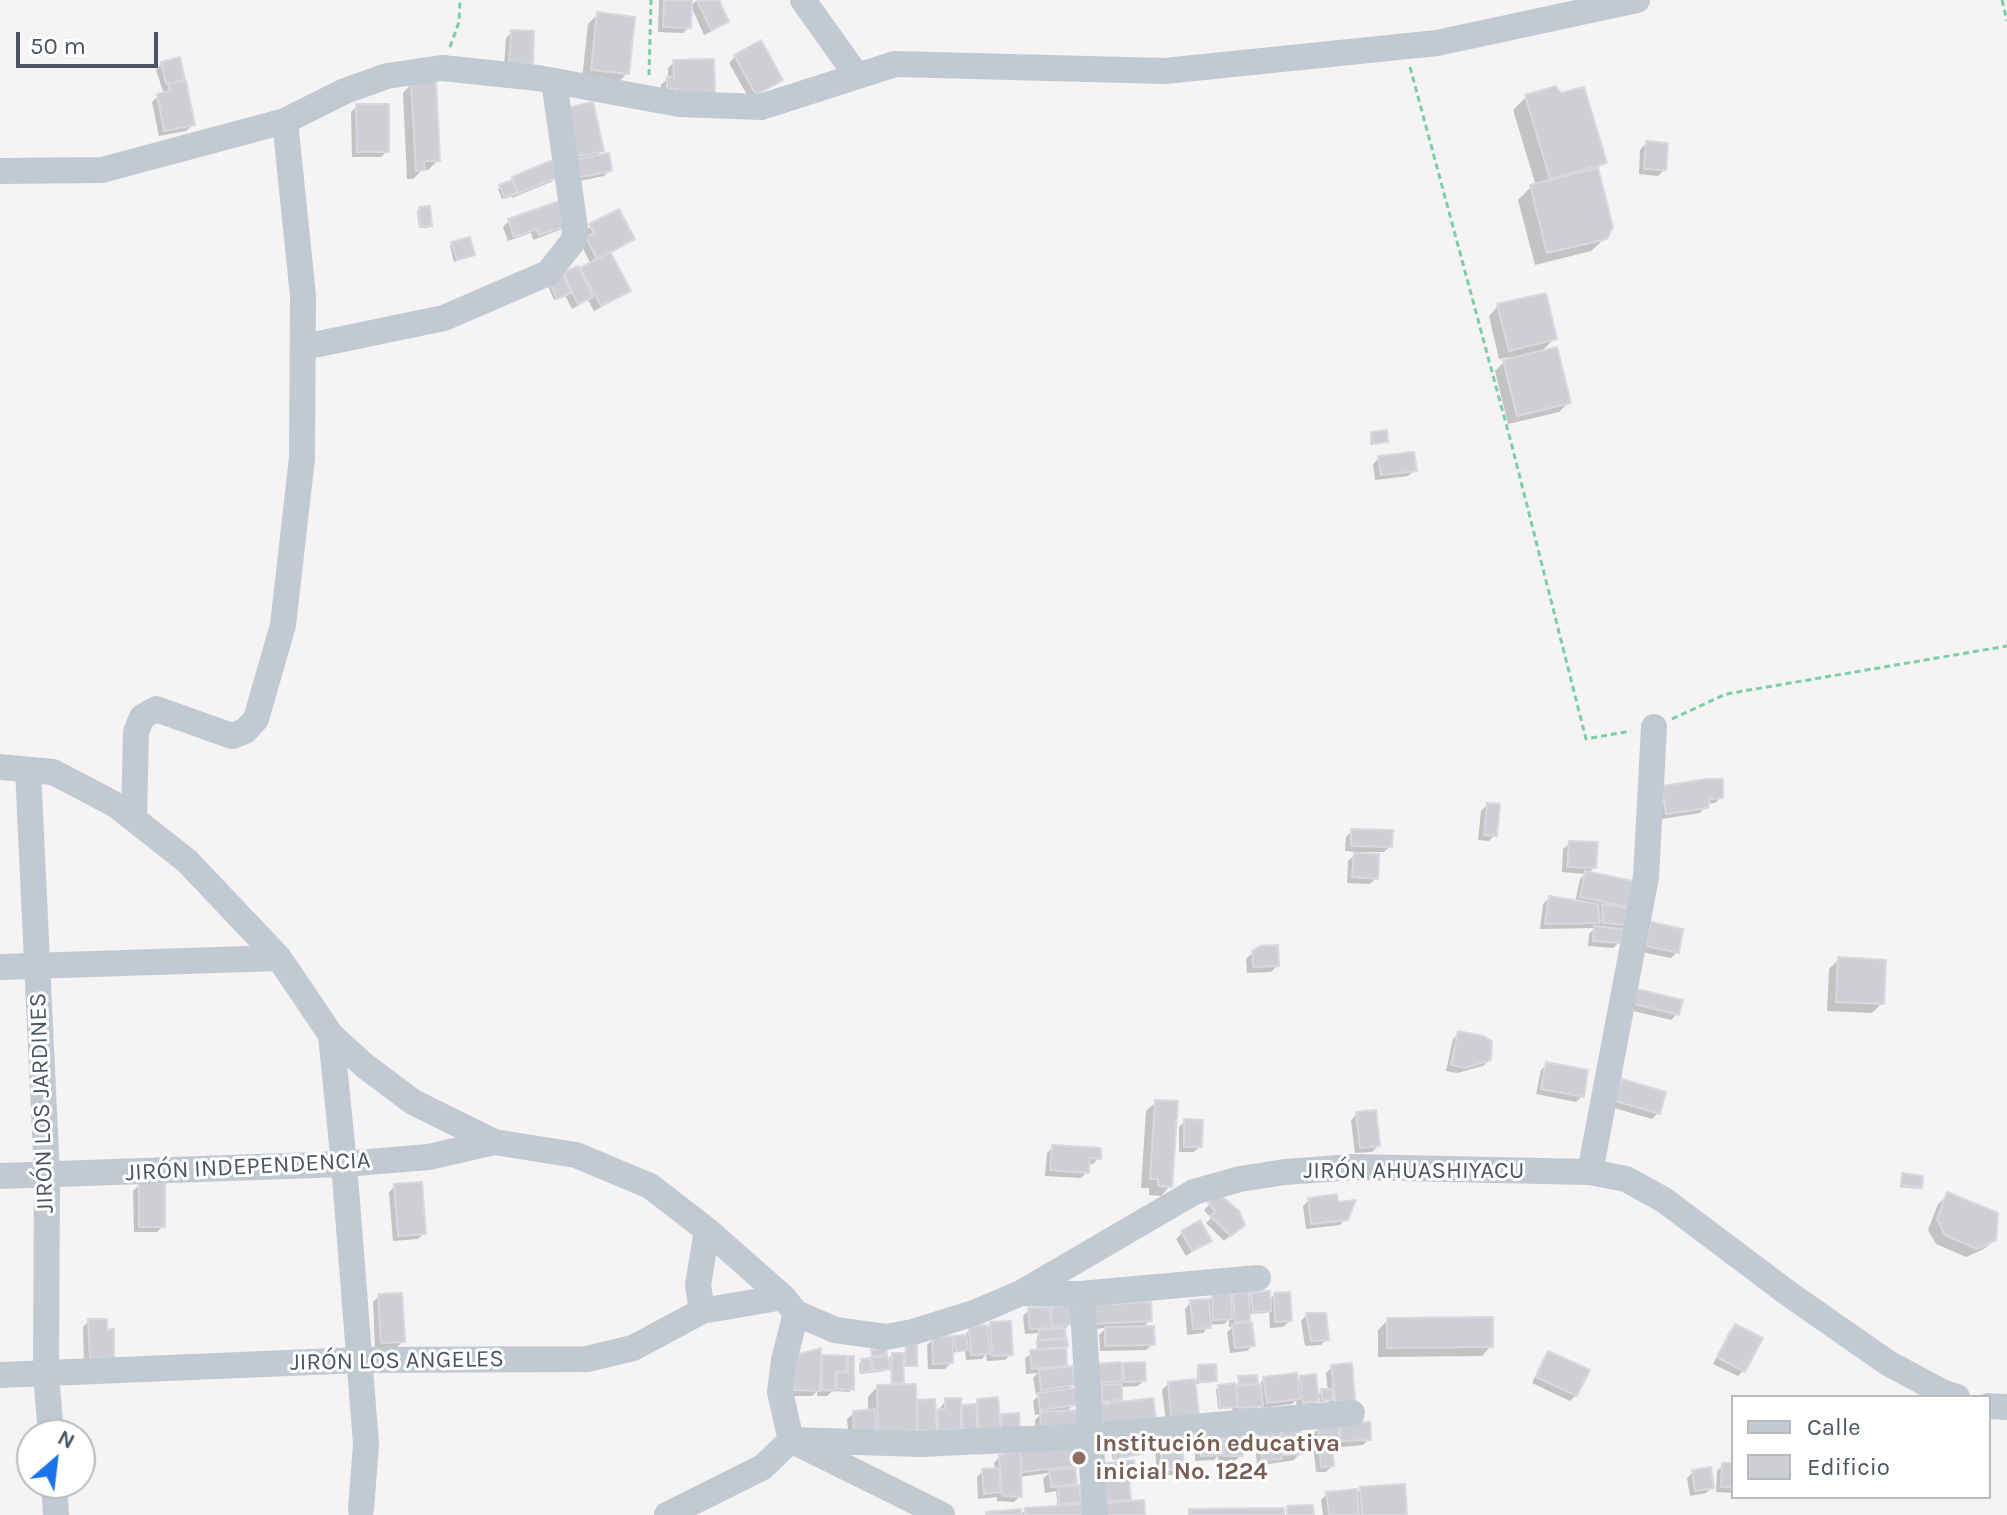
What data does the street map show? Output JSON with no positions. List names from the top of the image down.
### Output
{
  "streets": {
    "street": [
      "JIRÓN LOS JARDINES",
      "JIRÓN INDEPENDENCIA",
      "JIRÓN AHUASHIYACU",
      "JIRÓN LOS ANGELES"
    ]
  },
  "crossings": [
    ["JIRÓN LOS JARDINES", "JIRÓN INDEPENDENCIA"],
    ["JIRÓN LOS JARDINES", "JIRÓN LOS ANGELES"],
    ["JIRÓN INDEPENDENCIA", "JIRÓN AHUASHIYACU"],
    ["JIRÓN AHUASHIYACU", "JIRÓN LOS ANGELES"]
  ],
  "places": ["Institución educativa inicial No. 1224"],
  "legend": ["Calle", "Edificio"],
  "scale_bar": "50 m",
  "north": "top right"
}
